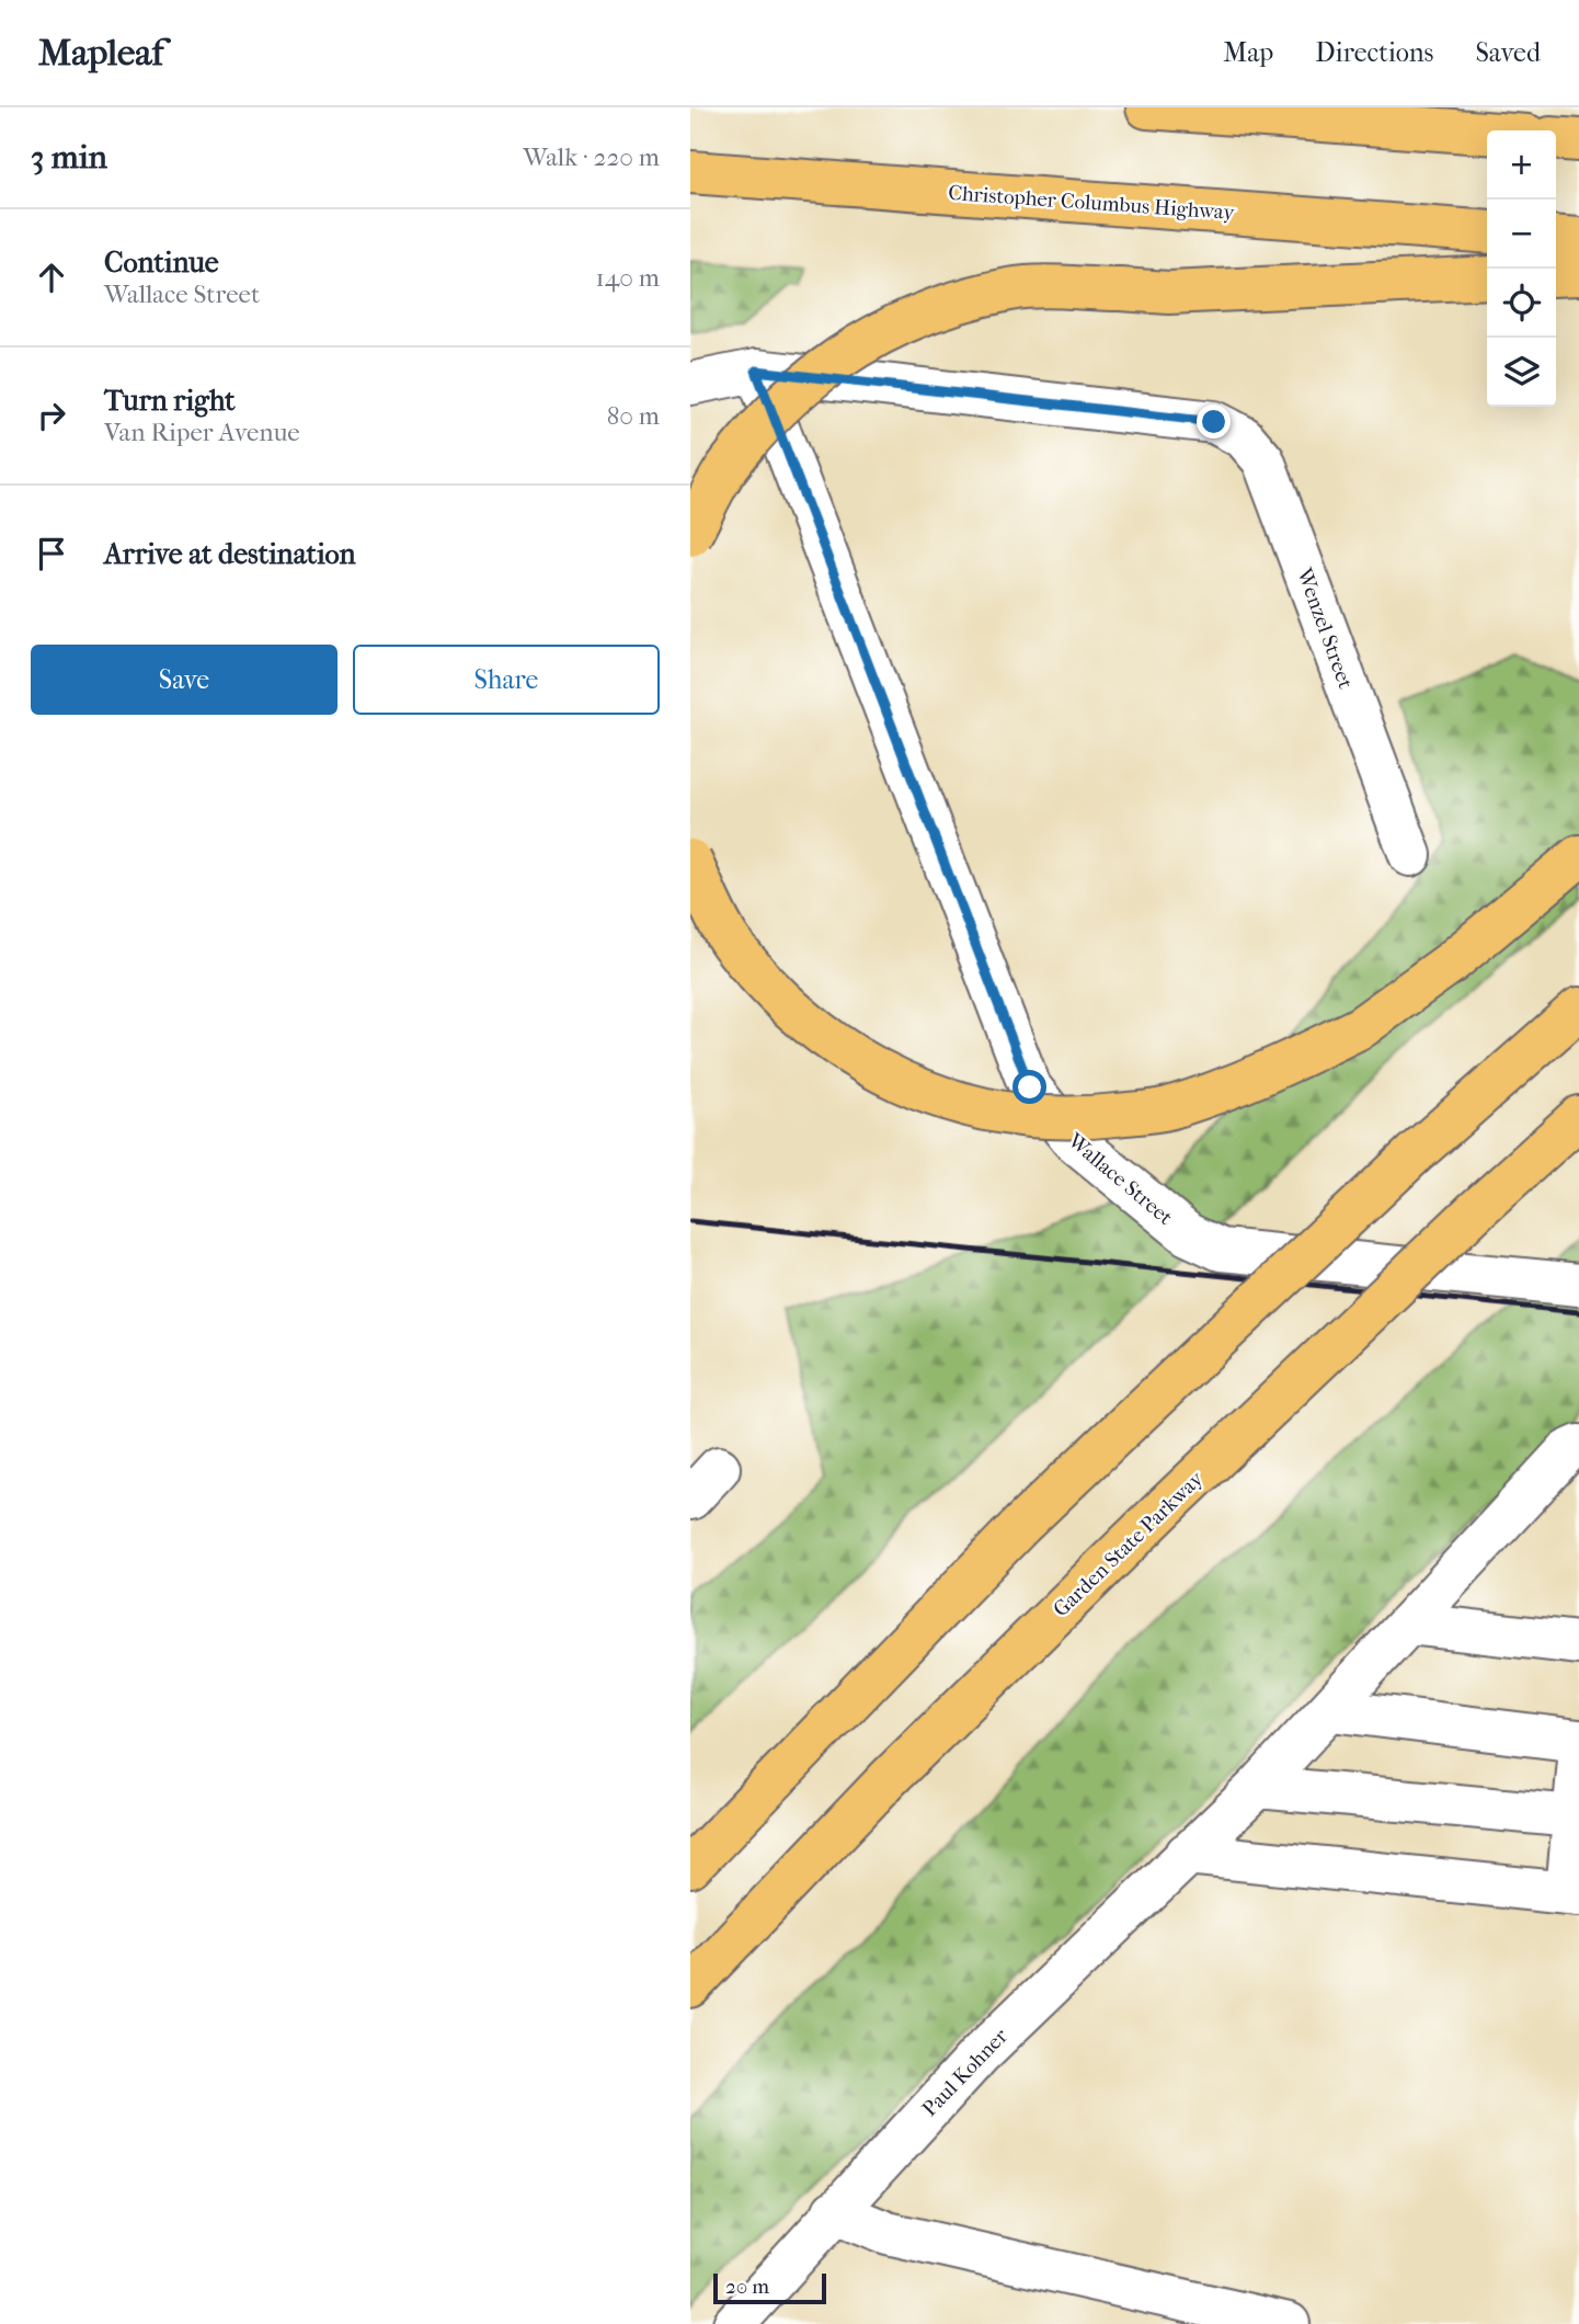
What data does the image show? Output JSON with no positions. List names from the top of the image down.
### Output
{
  "streets": {
    "highway": ["Christopher Columbus Highway", "Garden State Parkway"],
    "street": ["Wenzel Street", "Wallace Street", "Paul Kohner"]
  },
  "crossings": [
    ["Wenzel Street", "Wallace Street"]
  ],
  "scale_bar": "20 m",
  "page": {
    "header": "Mapleaf",
    "nav": ["Map", "Directions", "Saved"],
    "heading": ["3 min", "Walk · 220 m"],
    "map_buttons": ["+", "−"],
    "list": [
      ["Continue", "Wallace Street", "140 m"],
      ["Turn right", "Van Riper Avenue", "80 m"],
      "Arrive at destination"
    ],
    "buttons": ["Save", "Share"],
    "scale": "20 m"
  }
}
